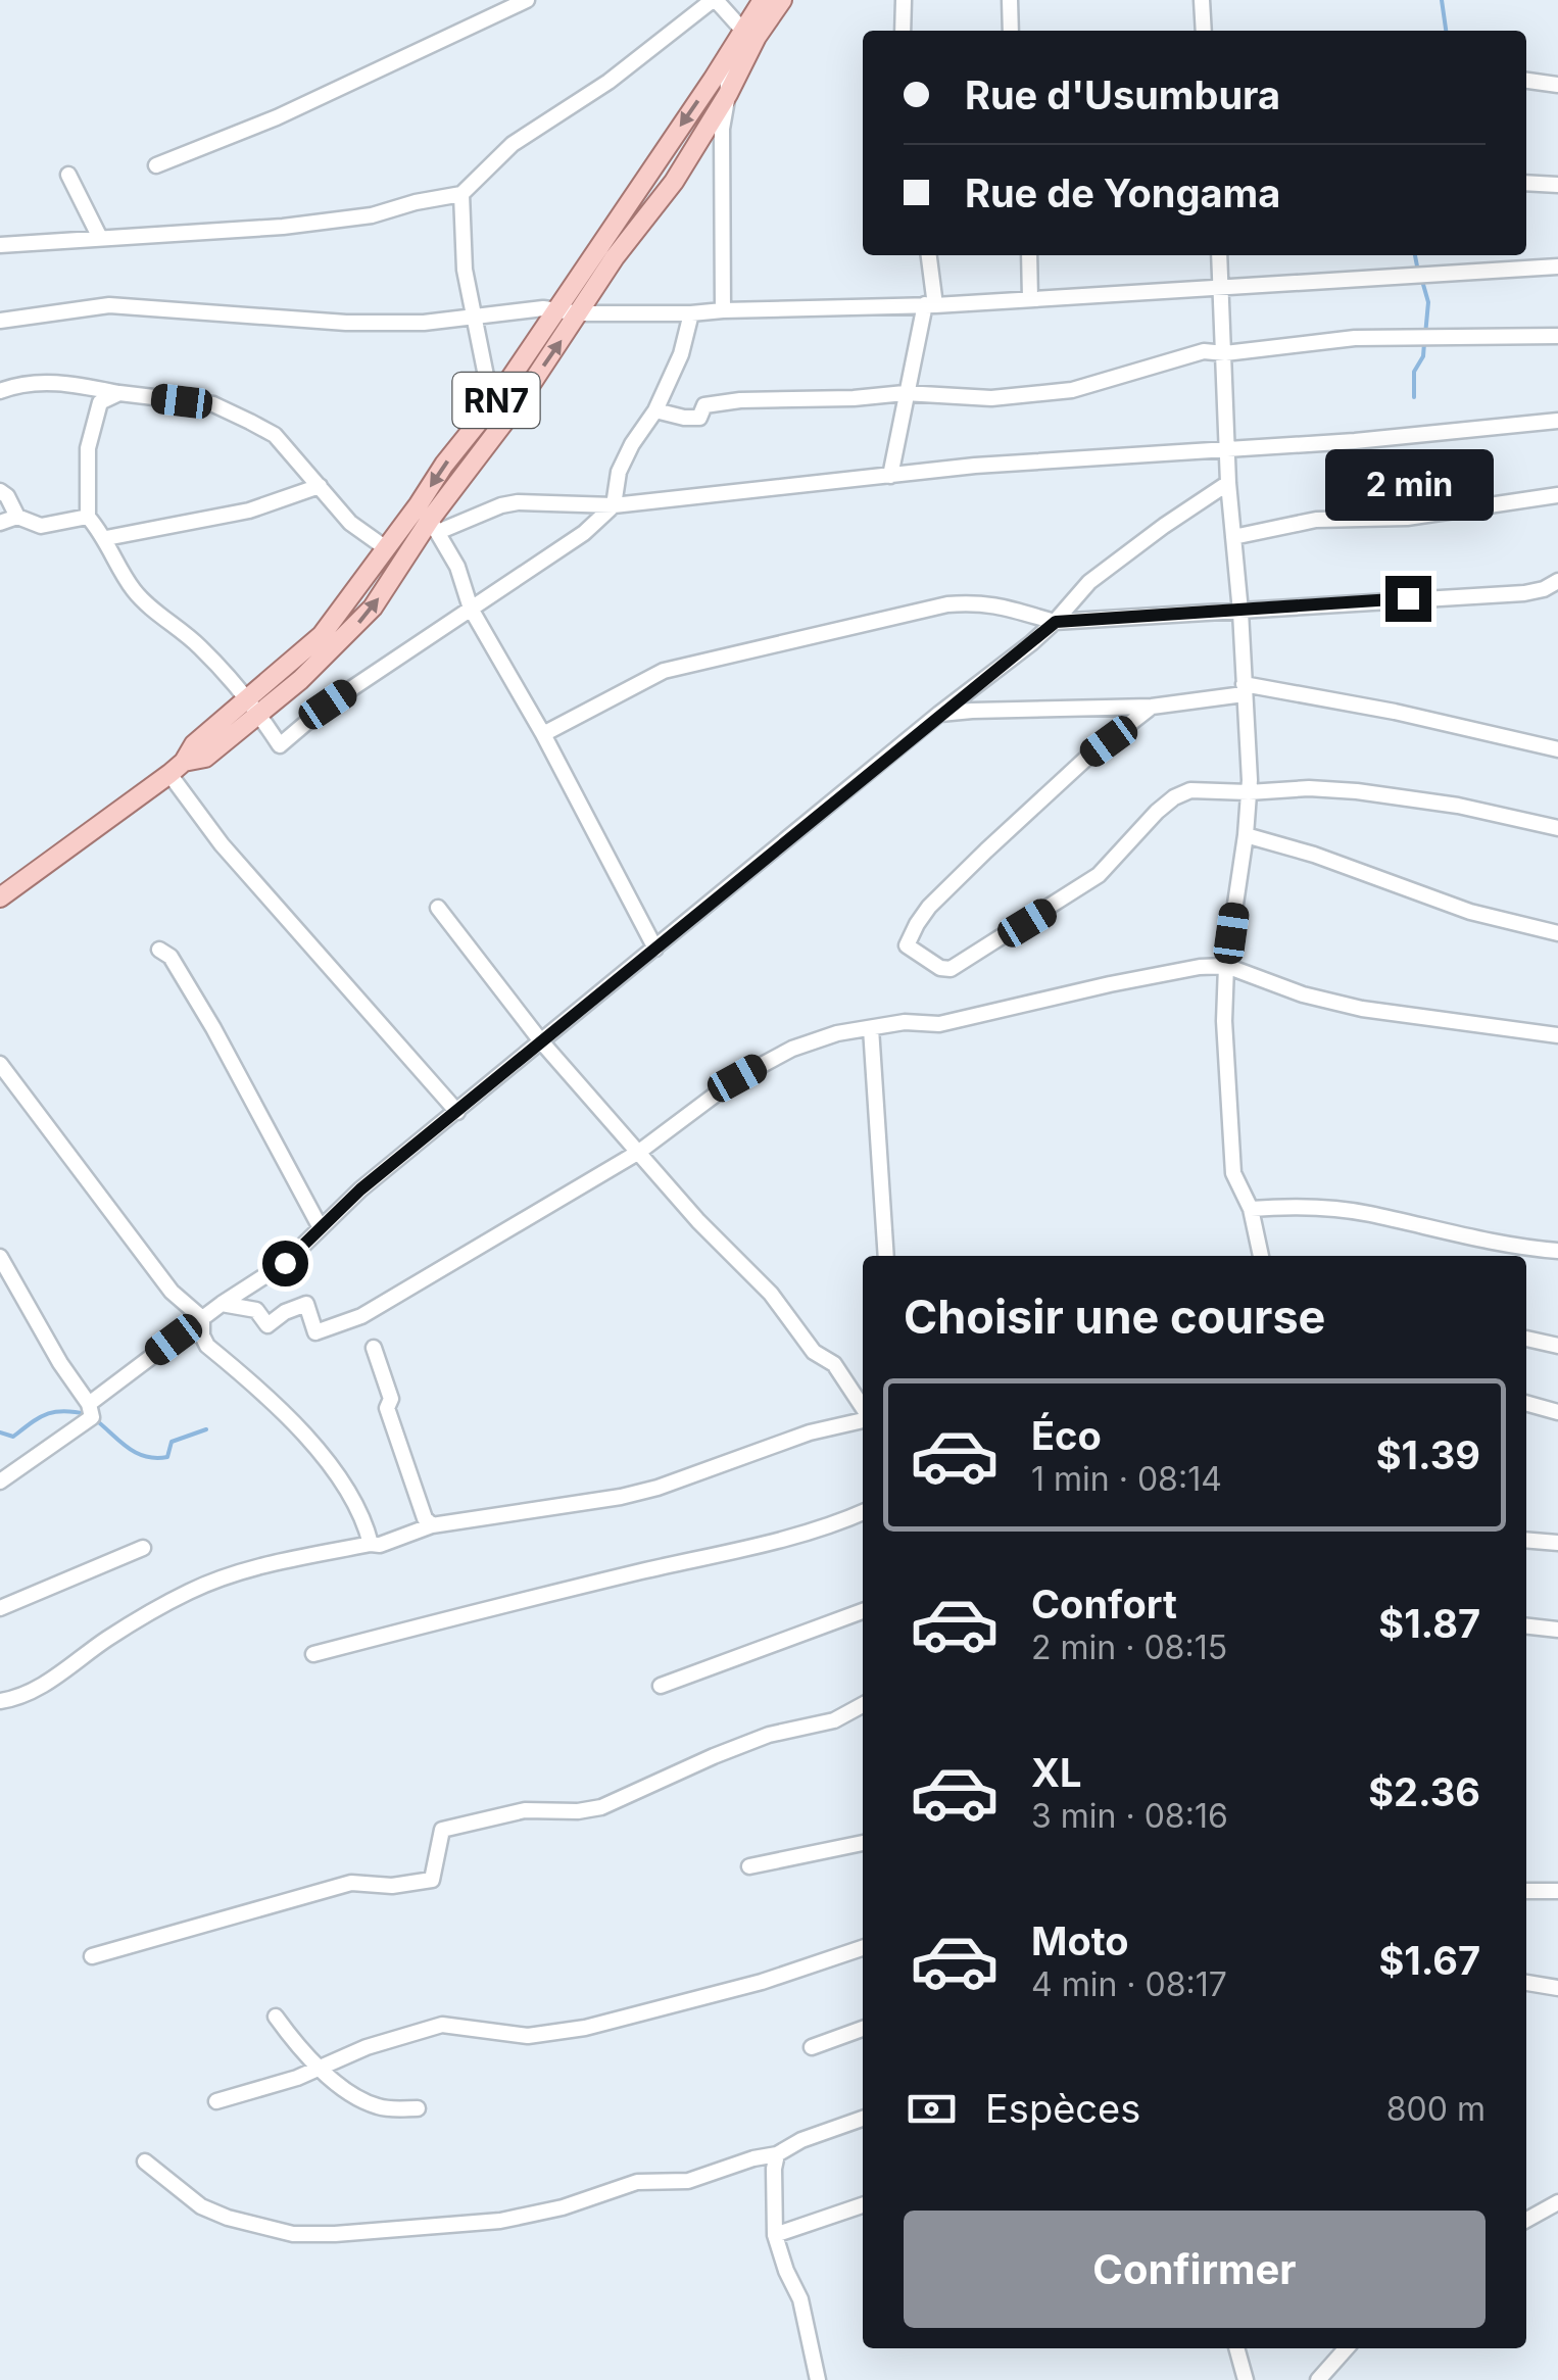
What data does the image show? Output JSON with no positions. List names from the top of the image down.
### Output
{
  "streets": {
    "main road": ["RN7"]
  },
  "page": {
    "banner": ["Rue d'Usumbura", "Rue de Yongama"],
    "bubble": "2 min",
    "heading": "Choisir une course",
    "list": [
      {
        "name": "Éco",
        "note": "1 min · 08:14",
        "value": "$1.39"
      },
      {
        "name": "Confort",
        "note": "2 min · 08:15",
        "value": "$1.87"
      },
      {
        "name": "XL",
        "note": "3 min · 08:16",
        "value": "$2.36"
      },
      {
        "name": "Moto",
        "note": "4 min · 08:17",
        "value": "$1.67"
      }
    ],
    "pay": ["Espèces", "800 m"],
    "buttons": "Confirmer"
  }
}
